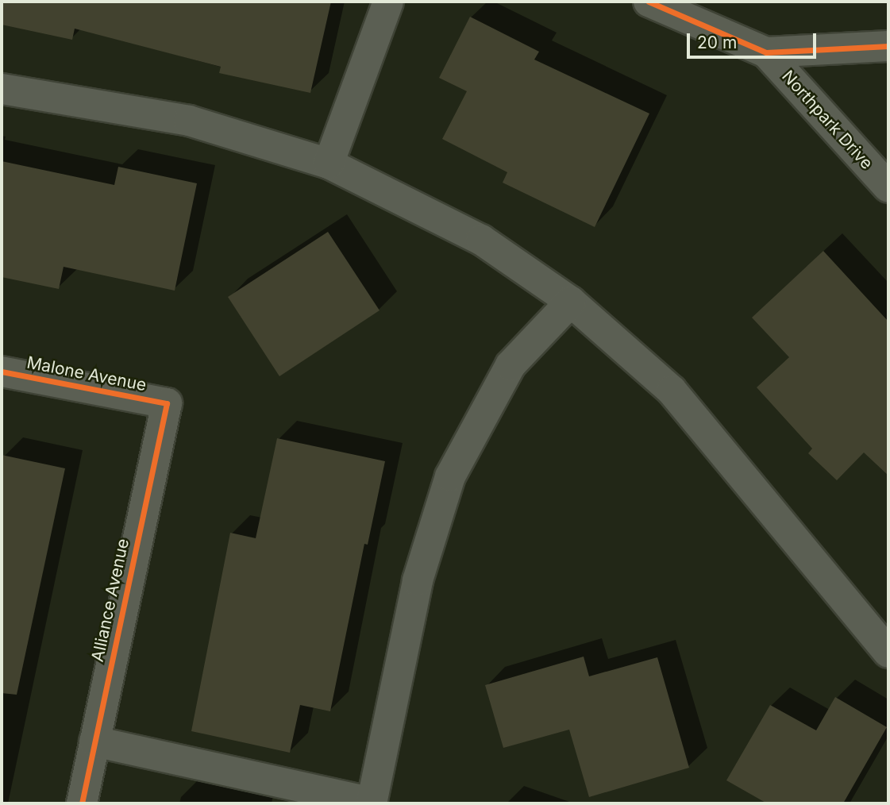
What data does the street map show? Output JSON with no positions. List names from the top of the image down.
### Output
{
  "streets": {
    "street": ["Northpark Drive", "Malone Avenue", "Alliance Avenue"]
  },
  "crossings": [
    ["Malone Avenue", "Alliance Avenue"]
  ],
  "scale_bar": "20 m"
}
